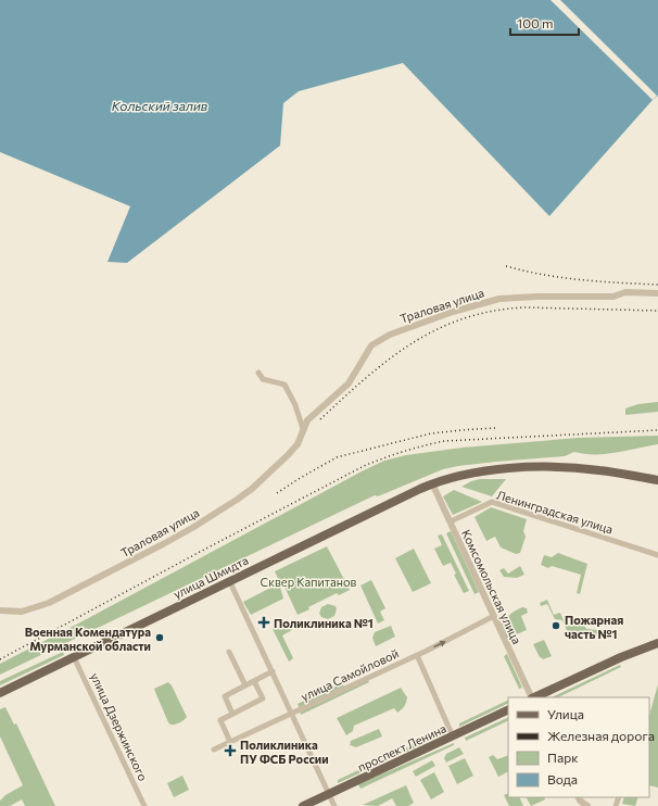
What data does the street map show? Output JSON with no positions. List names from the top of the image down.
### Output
{
  "streets": {
    "main road": ["улица Шмидта", "проспект Ленина"],
    "street": [
      "Траловая улица",
      "Ленинградская улица",
      "Комсомольская улица",
      "улица Самойловой",
      "улица Дзержинского"
    ]
  },
  "crossings": [
    ["Ленинградская улица", "Комсомольская улица"],
    ["улица Шмидта", "Комсомольская улица"],
    ["улица Шмидта", "улица Дзержинского"],
    ["Комсомольская улица", "улица Самойловой"]
  ],
  "water": ["Кольский залив"],
  "parks": ["Сквер Капитанов"],
  "places": {
    "health": ["Поликлиника №1", "Поликлиника ПУ ФСБ России"],
    "other": ["Пожарная часть №1", "Военная Комендатура Мурманской области"]
  },
  "legend": [
    "Улица",
    "Железная дорога",
    "Парк",
    "Вода"
  ],
  "scale_bar": "100 m"
}
